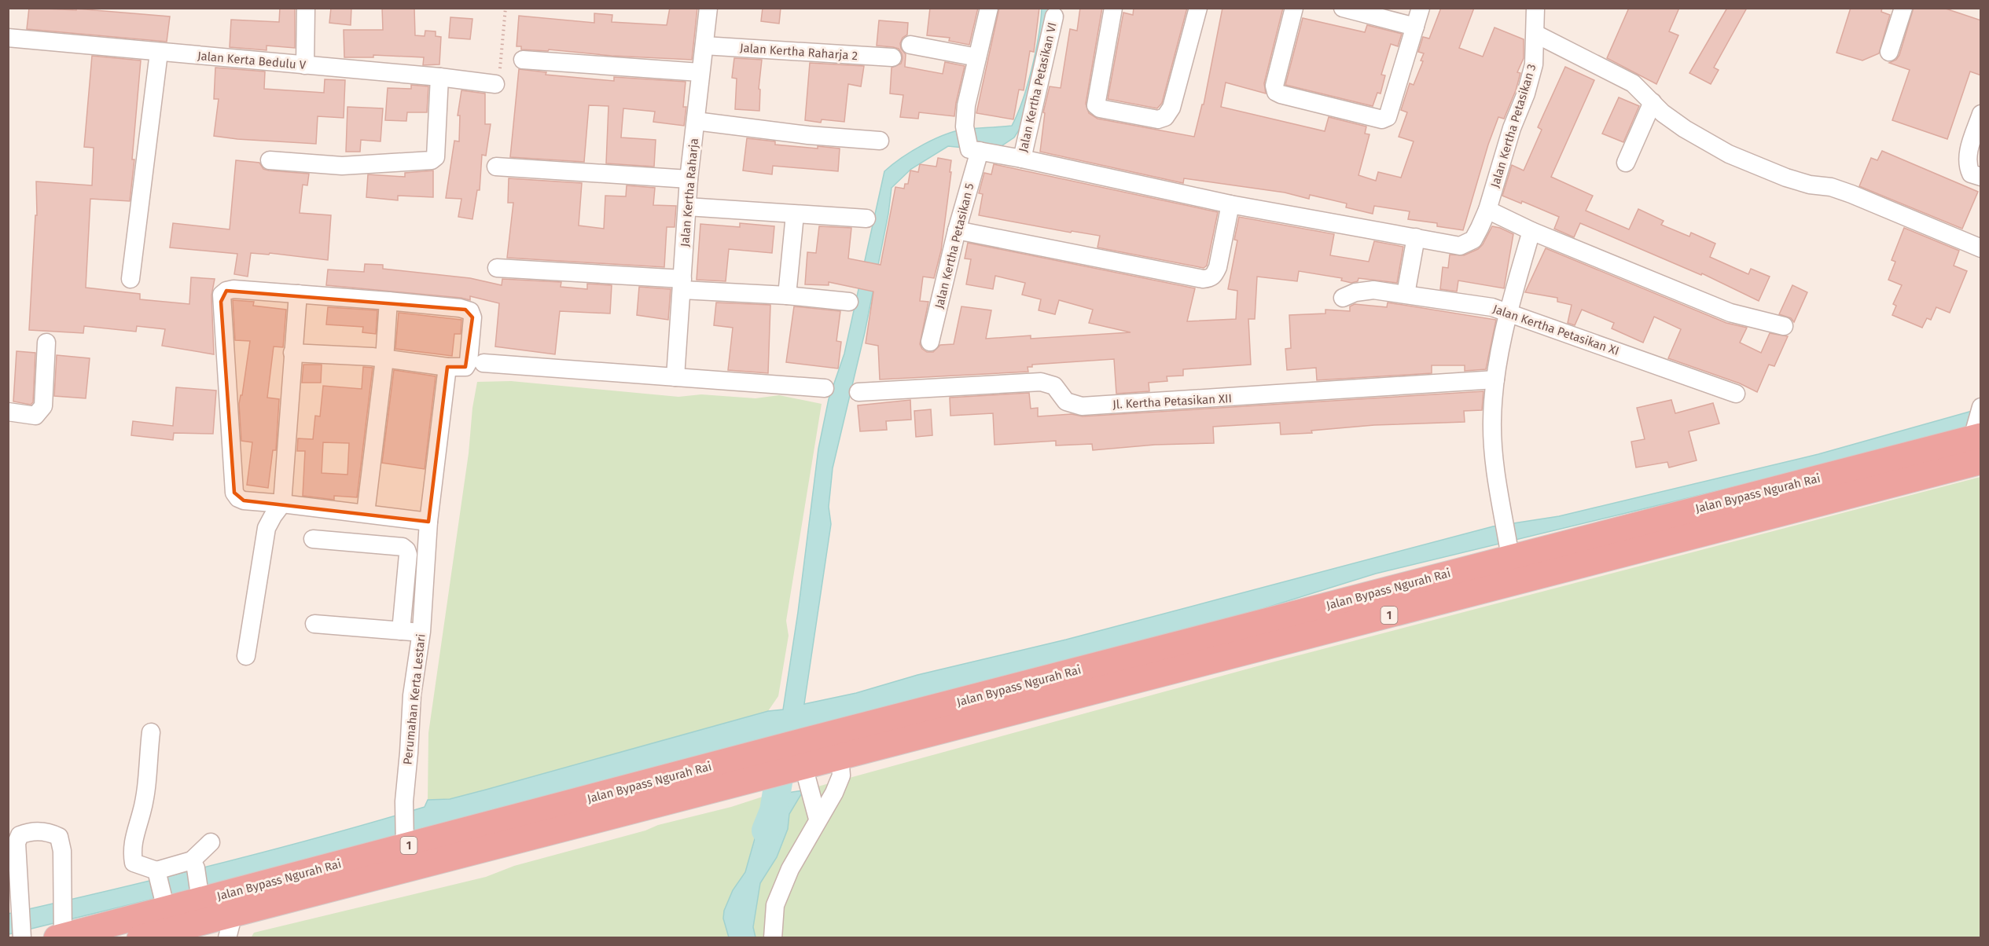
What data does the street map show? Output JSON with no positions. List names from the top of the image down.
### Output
{
  "streets": {
    "highway": ["Jalan Bypass Ngurah Rai", "1"],
    "street": [
      "Jalan Kertha Raharja 2",
      "Jalan Kerta Bedulu V",
      "Jalan Kertha Petasikan VI",
      "Jalan Kertha Petasikan 3",
      "Jalan Kertha Raharja",
      "Jalan Kertha Petasikan 5",
      "Jalan Kertha Petasikan XI",
      "Jl. Kertha Petasikan XII",
      "Perumahan Kerta Lestari"
    ]
  },
  "crossings": [
    ["Jalan Kertha Raharja 2", "Jalan Kertha Raharja"],
    ["Jalan Bypass Ngurah Rai", "Perumahan Kerta Lestari"]
  ]
}
